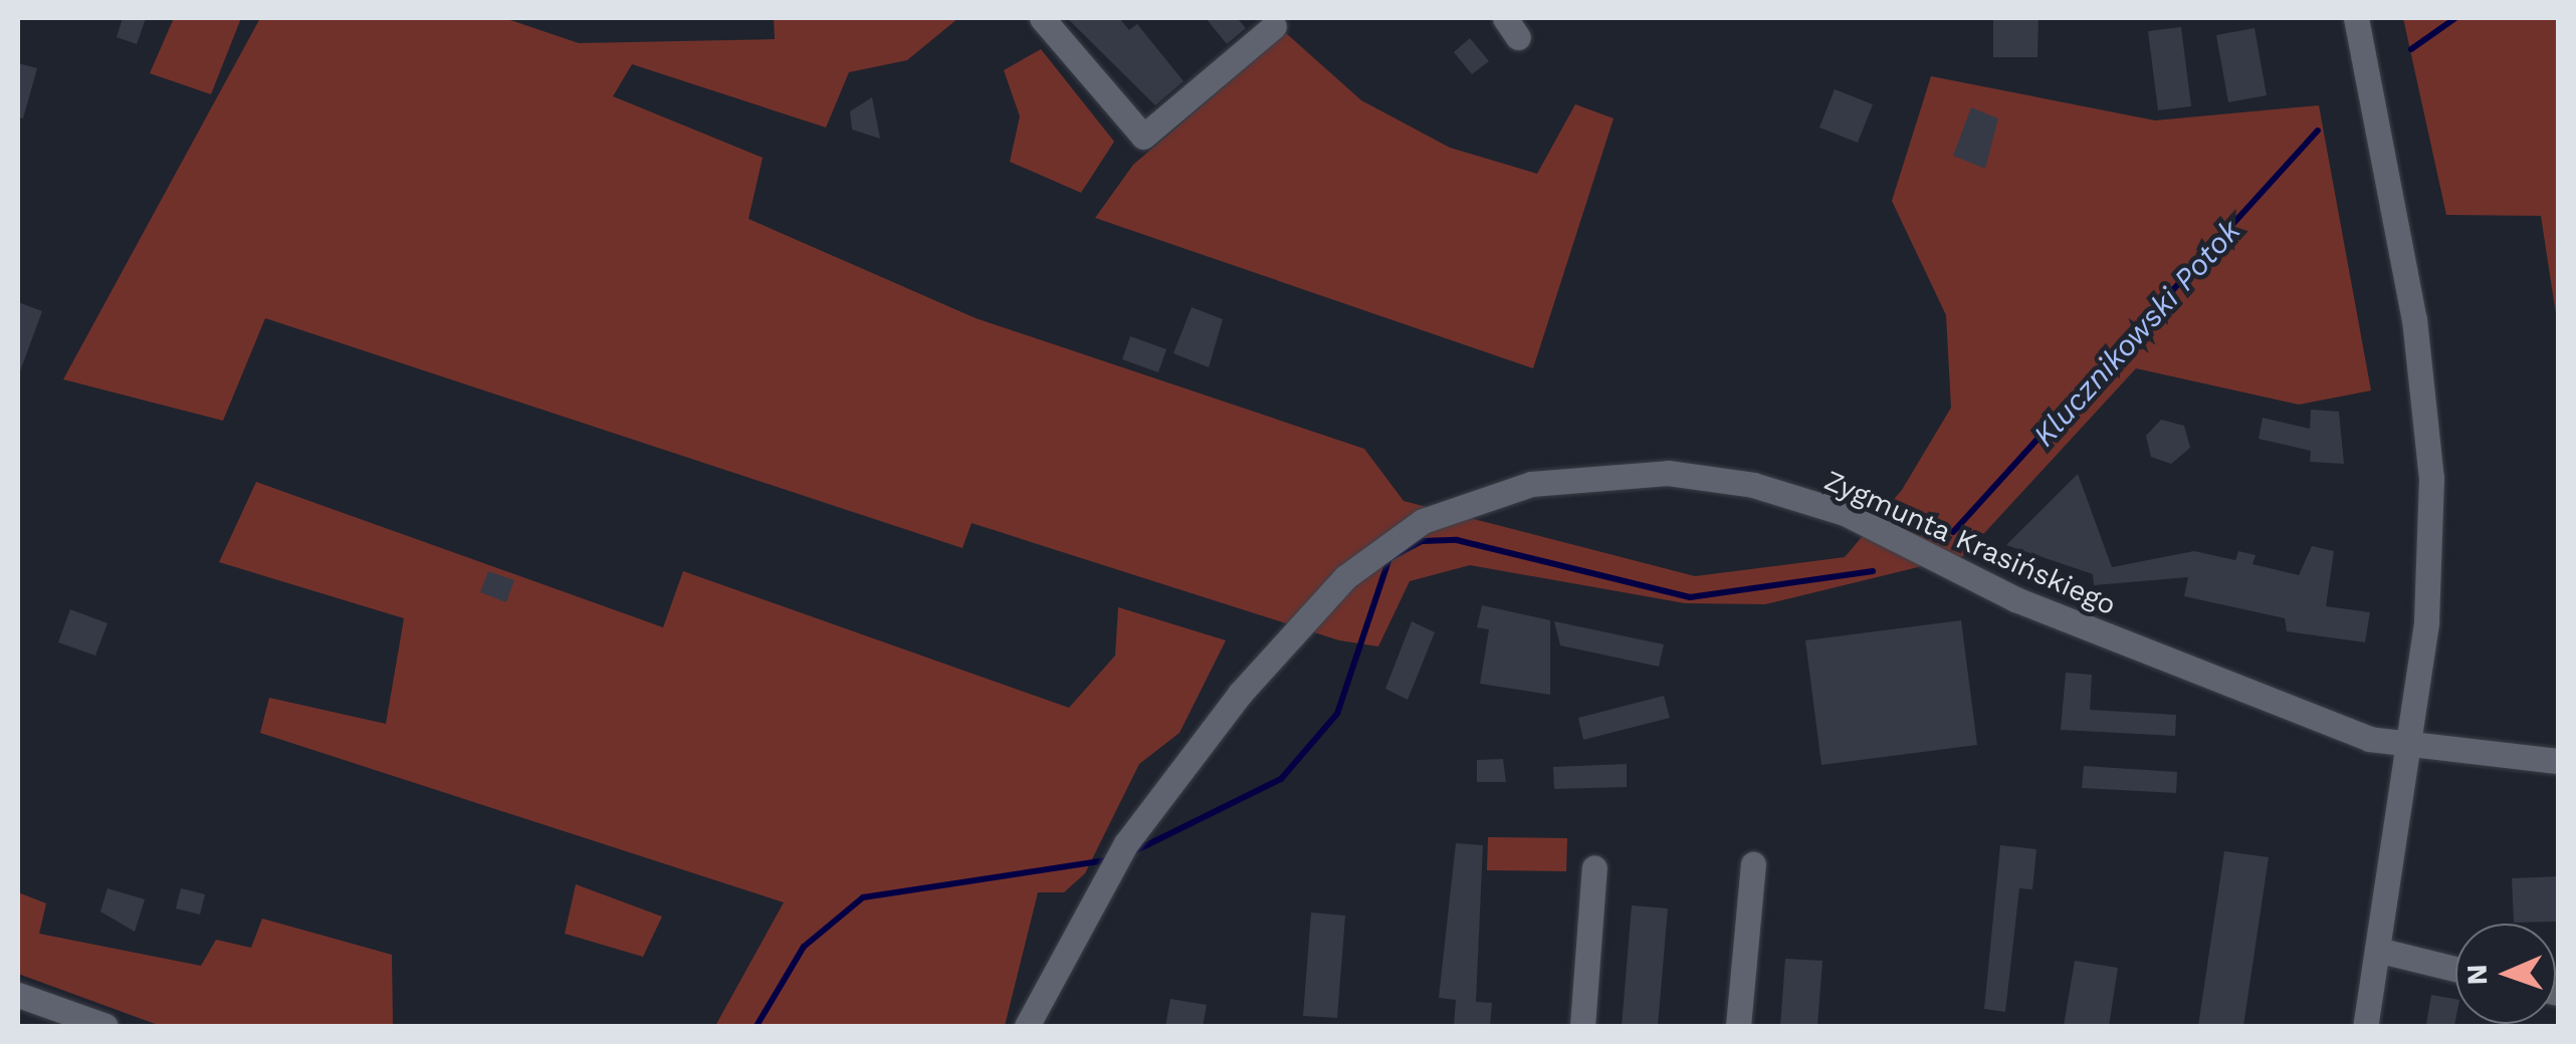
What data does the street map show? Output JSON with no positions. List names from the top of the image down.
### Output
{
  "streets": {
    "street": ["Zygmunta Krasińskiego"]
  },
  "water": ["Klucznikowski Potok"],
  "north": "left"
}
